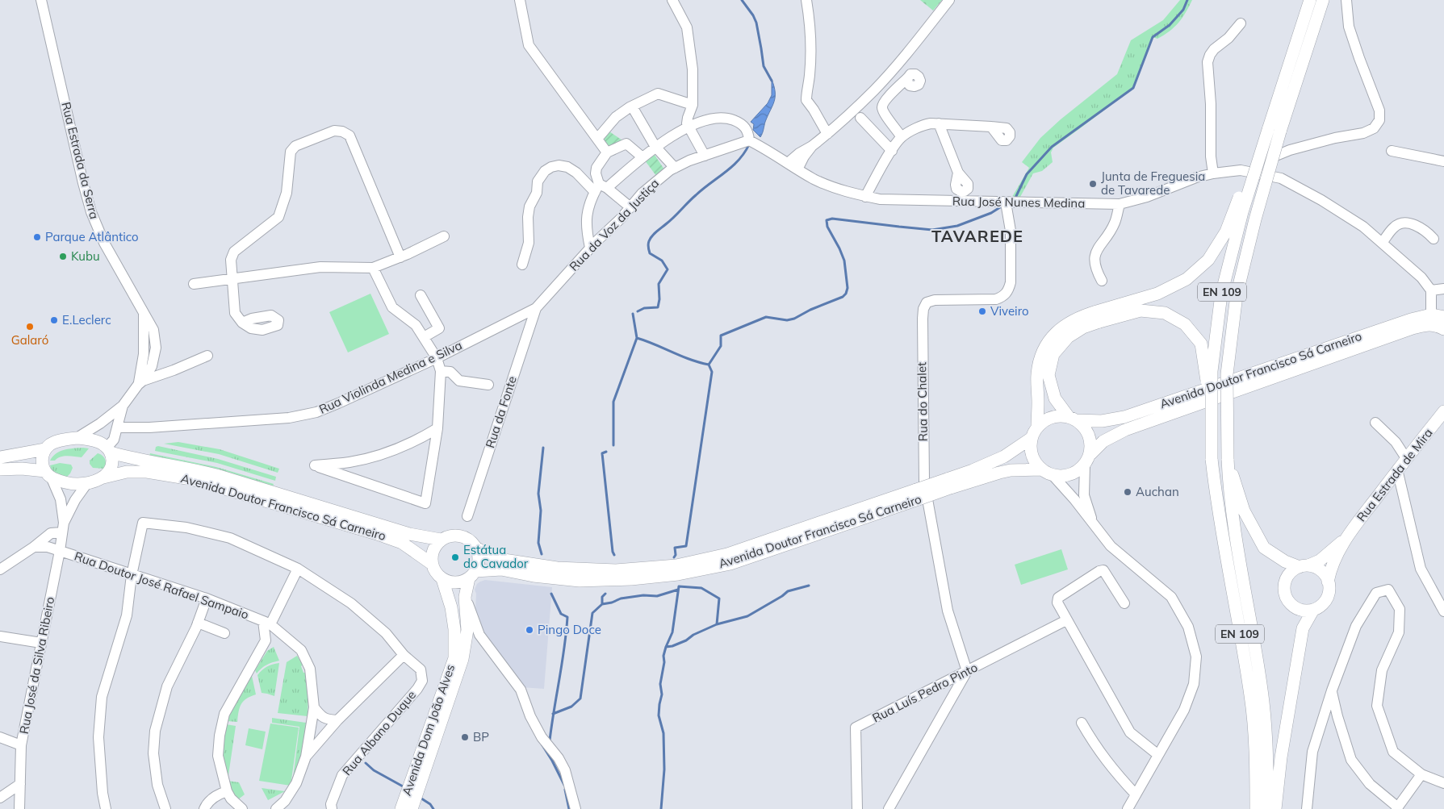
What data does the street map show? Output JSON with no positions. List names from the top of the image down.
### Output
{
  "streets": {
    "main road": [
      "EN 109",
      "Avenida Doutor Francisco Sá Carneiro",
      "Rua Estrada de Mira",
      "Avenida Dom João Alves"
    ],
    "street": [
      "Rua Estrada da Serra",
      "Rua José Nunes Medina",
      "Rua da Voz da Justiça",
      "Rua Violinda Medina e Silva",
      "Rua do Chalet",
      "Rua da Fonte",
      "Rua Doutor José Rafael Sampaio",
      "Rua José da Silva Ribeiro",
      "Rua Luís Pedro Pinto",
      "Rua Albano Duque"
    ]
  },
  "crossings": [
    ["Rua José Nunes Medina", "Rua da Voz da Justiça"],
    ["Rua José Nunes Medina", "Rua do Chalet"],
    ["Rua da Voz da Justiça", "Rua Violinda Medina e Silva"],
    ["Rua da Voz da Justiça", "Rua da Fonte"],
    ["Avenida Doutor Francisco Sá Carneiro", "Rua José da Silva Ribeiro"],
    ["Avenida Doutor Francisco Sá Carneiro", "Avenida Dom João Alves"],
    ["Rua Violinda Medina e Silva", "Rua da Fonte"],
    ["Rua do Chalet", "Rua Luís Pedro Pinto"],
    ["Rua Doutor José Rafael Sampaio", "Rua José da Silva Ribeiro"]
  ],
  "districts": ["TAVAREDE"],
  "places": [
    "Junta de Freguesia de Tavarede",
    "Parque Atlântico",
    "Kubu",
    "Viveiro",
    "E.Leclerc",
    "Galaró",
    "Auchan",
    "Estátua do Cavador",
    "Pingo Doce",
    "BP"
  ]
}
